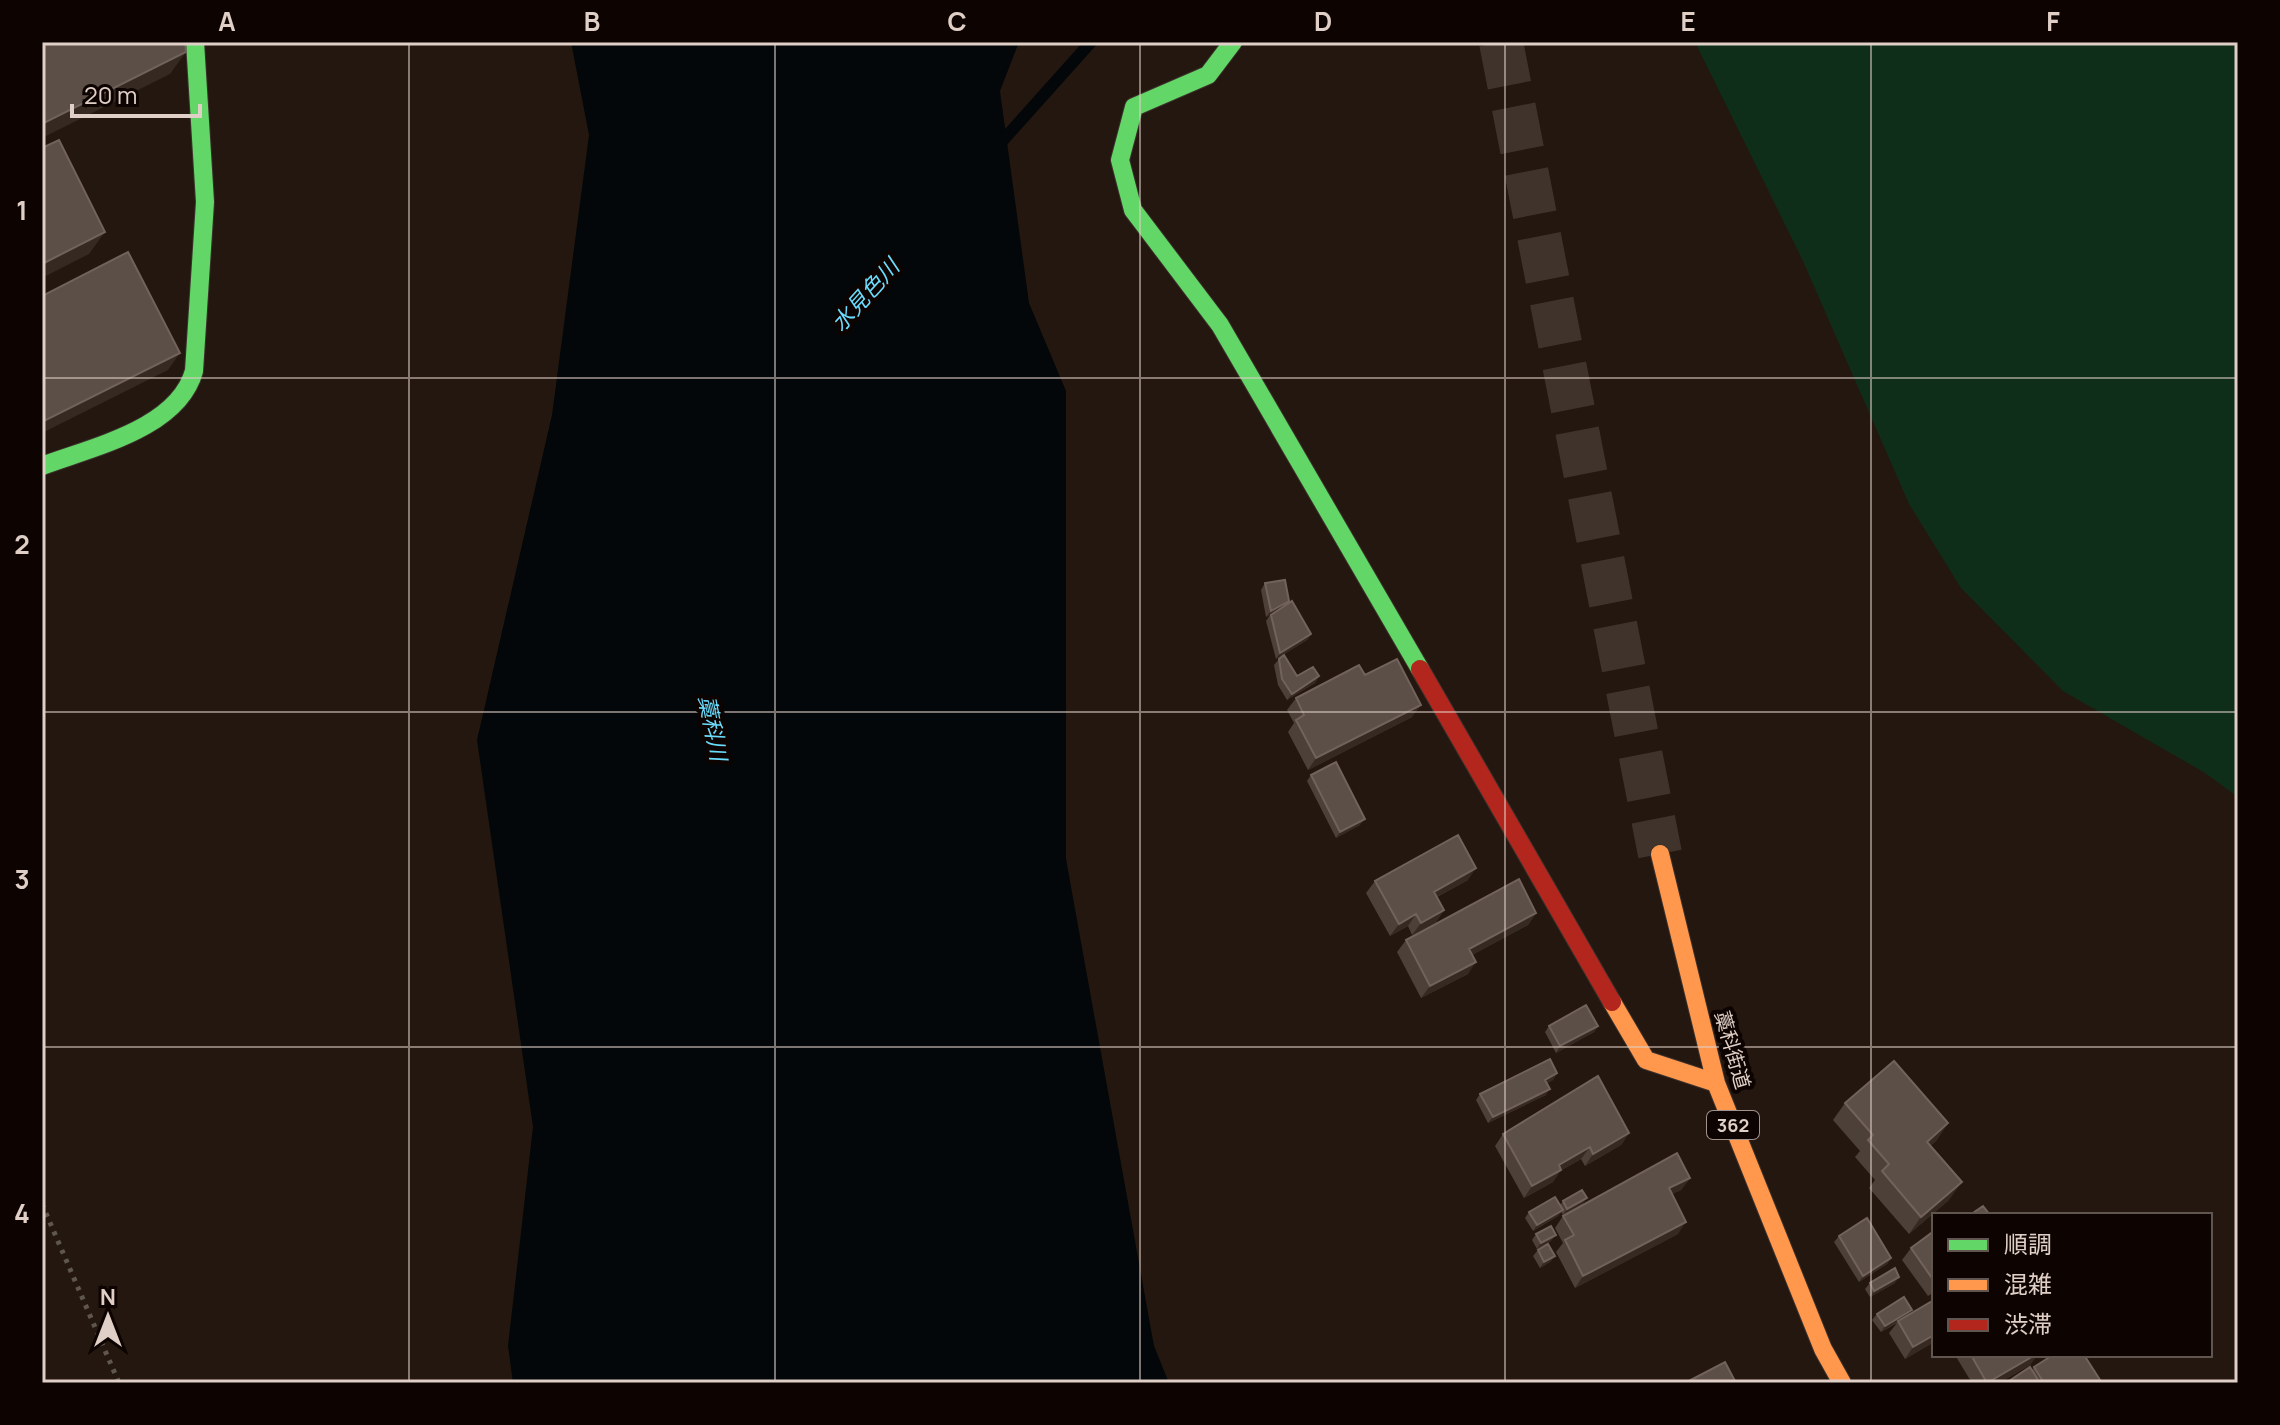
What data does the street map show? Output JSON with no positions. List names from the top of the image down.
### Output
{
  "streets": {
    "main road": ["藁科街道", "362"]
  },
  "water": ["水見色川", "藁科川"],
  "legend": ["順調", "混雑", "渋滞"],
  "scale_bar": "20 m",
  "north": "top",
  "grid": {
    "columns": [
      "A",
      "B",
      "C",
      "D",
      "E",
      "F"
    ],
    "rows": [
      "1",
      "2",
      "3",
      "4"
    ]
  }
}
